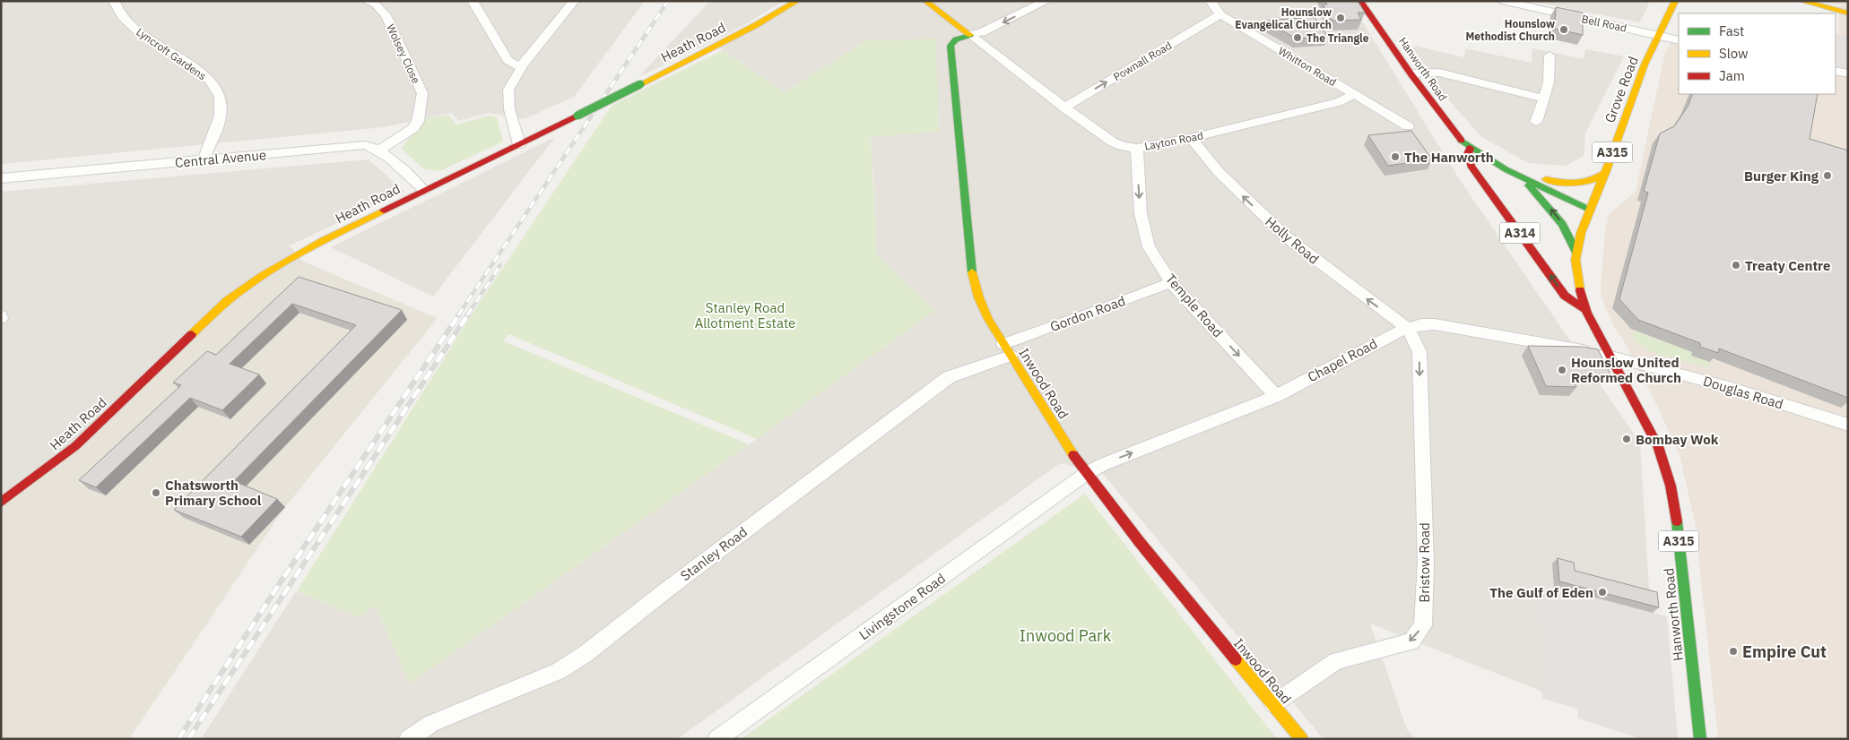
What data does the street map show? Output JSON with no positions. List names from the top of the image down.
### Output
{
  "streets": {
    "main road": [
      "Heath Road",
      "Hanworth Road",
      "Grove Road",
      "A315",
      "A314",
      "Inwood Road"
    ],
    "street": [
      "Bell Road",
      "Lyncroft Gardens",
      "Wolsey Close",
      "Pownall Road",
      "Whitton Road",
      "Layton Road",
      "Central Avenue",
      "Holly Road",
      "Temple Road",
      "Gordon Road",
      "Chapel Road",
      "Douglas Road",
      "Stanley Road",
      "Bristow Road",
      "Livingstone Road"
    ]
  },
  "crossings": [
    ["Bell Road", "Grove Road"],
    ["Bell Road", "A315"],
    ["Heath Road", "Central Avenue"],
    ["Lyncroft Gardens", "Central Avenue"],
    ["Wolsey Close", "Central Avenue"],
    ["Pownall Road", "Whitton Road"],
    ["Pownall Road", "Layton Road"],
    ["Whitton Road", "Layton Road"],
    ["Hanworth Road", "Grove Road"],
    ["Hanworth Road", "Chapel Road"],
    ["Hanworth Road", "Douglas Road"],
    ["Grove Road", "A315"],
    ["Layton Road", "Holly Road"],
    ["Layton Road", "Temple Road"],
    ["Layton Road", "Inwood Road"],
    ["Holly Road", "Chapel Road"],
    ["Holly Road", "Bristow Road"],
    ["Temple Road", "Gordon Road"],
    ["Temple Road", "Chapel Road"],
    ["Gordon Road", "Inwood Road"],
    ["Gordon Road", "Stanley Road"],
    ["Chapel Road", "Inwood Road"],
    ["Chapel Road", "Douglas Road"],
    ["Chapel Road", "Bristow Road"],
    ["Chapel Road", "Livingstone Road"],
    ["Inwood Road", "Stanley Road"],
    ["Inwood Road", "Bristow Road"],
    ["Inwood Road", "Livingstone Road"]
  ],
  "one_way": [
    "Pownall Road",
    "Holly Road",
    "Temple Road",
    "Chapel Road",
    "Bristow Road"
  ],
  "parks": ["Stanley Road Allotment Estate", "Inwood Park"],
  "places": [
    "Hounslow Evangelical Church",
    "Hounslow Methodist Church",
    "The Triangle",
    "The Hanworth",
    "Burger King",
    "Treaty Centre",
    "Hounslow United Reformed Church",
    "Bombay Wok",
    "Chatsworth Primary School",
    "The Gulf of Eden",
    "Empire Cut"
  ],
  "legend": ["Fast", "Slow", "Jam"]
}
